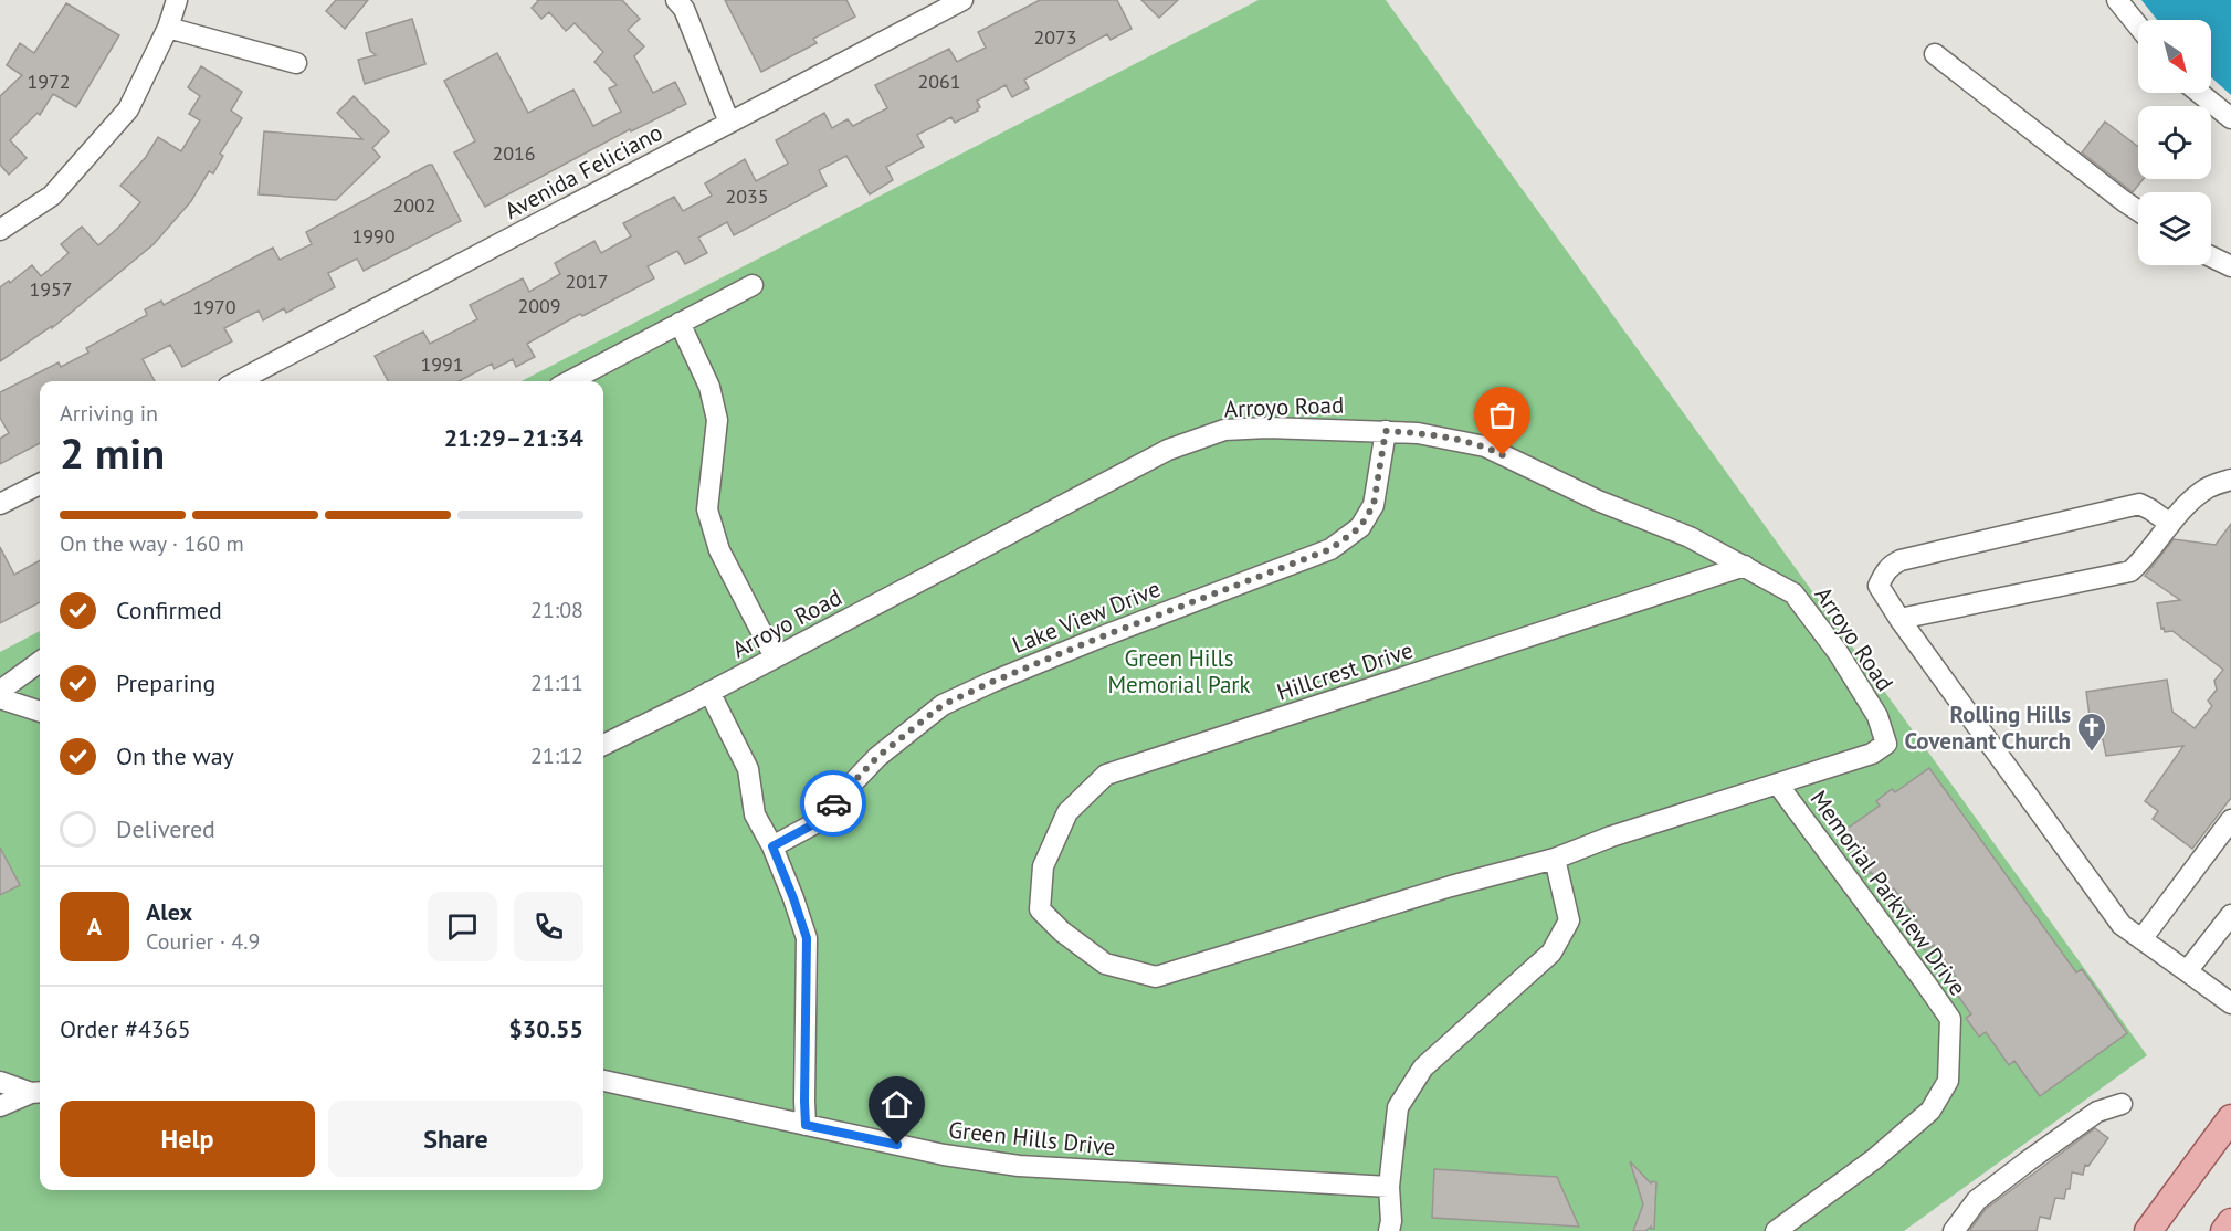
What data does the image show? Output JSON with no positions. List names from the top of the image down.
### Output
{
  "streets": {
    "street": [
      "Avenida Feliciano",
      "Arroyo Road",
      "Lake View Drive",
      "Hillcrest Drive",
      "Memorial Parkview Drive",
      "Green Hills Drive"
    ]
  },
  "crossings": [
    ["Arroyo Road", "Lake View Drive"],
    ["Arroyo Road", "Hillcrest Drive"],
    ["Hillcrest Drive", "Memorial Parkview Drive"]
  ],
  "parks": ["Green Hills Memorial Park"],
  "places": {
    "church": ["Rolling Hills Covenant Church"]
  },
  "house_numbers": [
    "2073",
    "1972",
    "2061",
    "2016",
    "2035",
    "2002",
    "1990",
    "2017",
    "1957",
    "2009",
    "1970",
    "1991"
  ],
  "north": "bottom right",
  "page": {
    "heading": ["2 min", "Arriving in", "21:29–21:34"],
    "panel": [
      "Alex",
      "Courier · 4.9",
      "Order #4365",
      "$30.55"
    ],
    "bar": "On the way · 160 m",
    "list": [
      ["Confirmed", "21:08"],
      ["Preparing", "21:11"],
      ["On the way", "21:12"],
      "Delivered"
    ],
    "round": "A",
    "buttons": ["Help", "Share"]
  }
}
